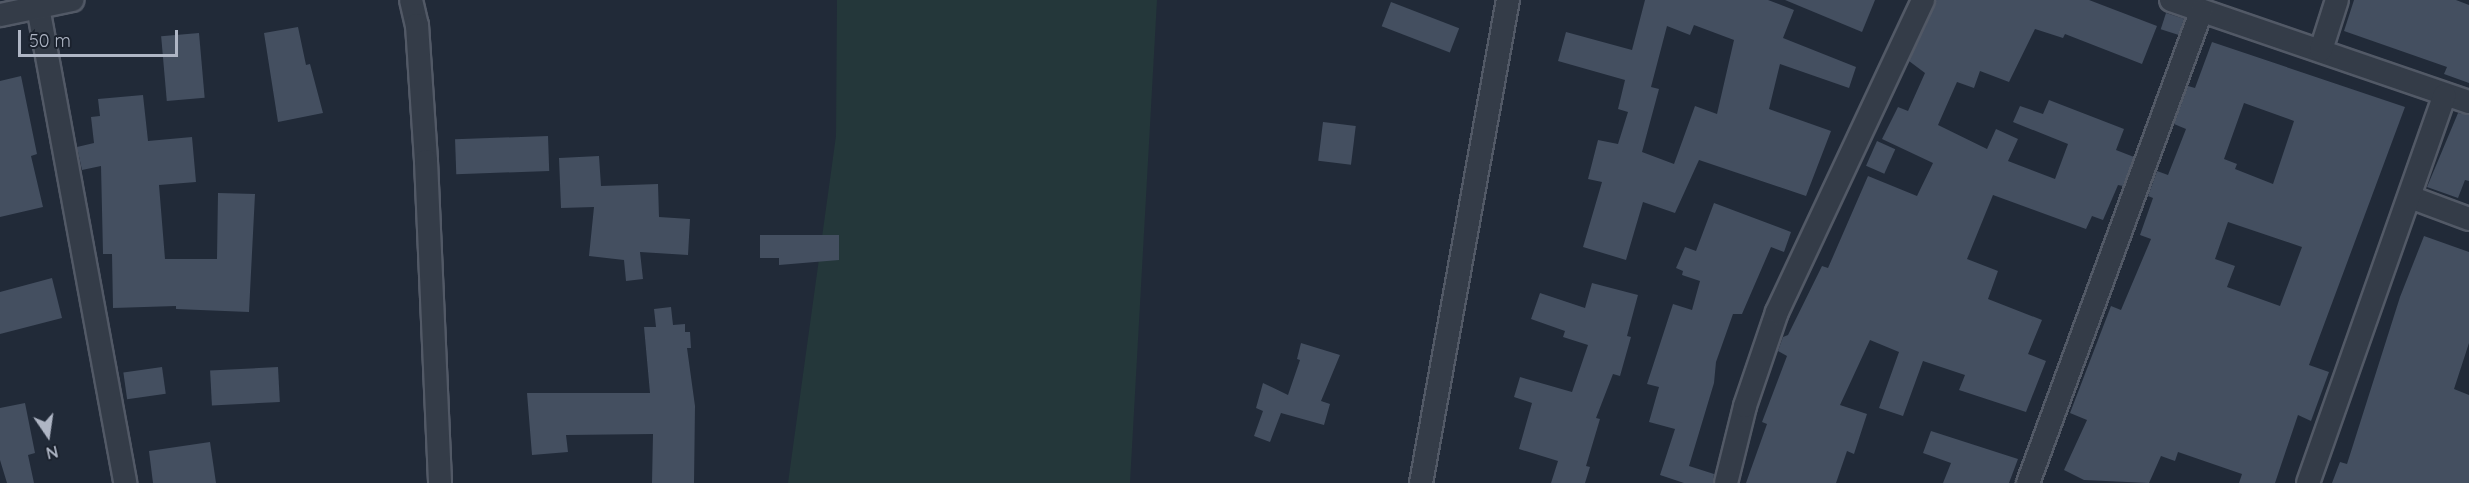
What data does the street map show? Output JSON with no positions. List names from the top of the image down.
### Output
{
  "scale_bar": "50 m",
  "north": "bottom"
}
